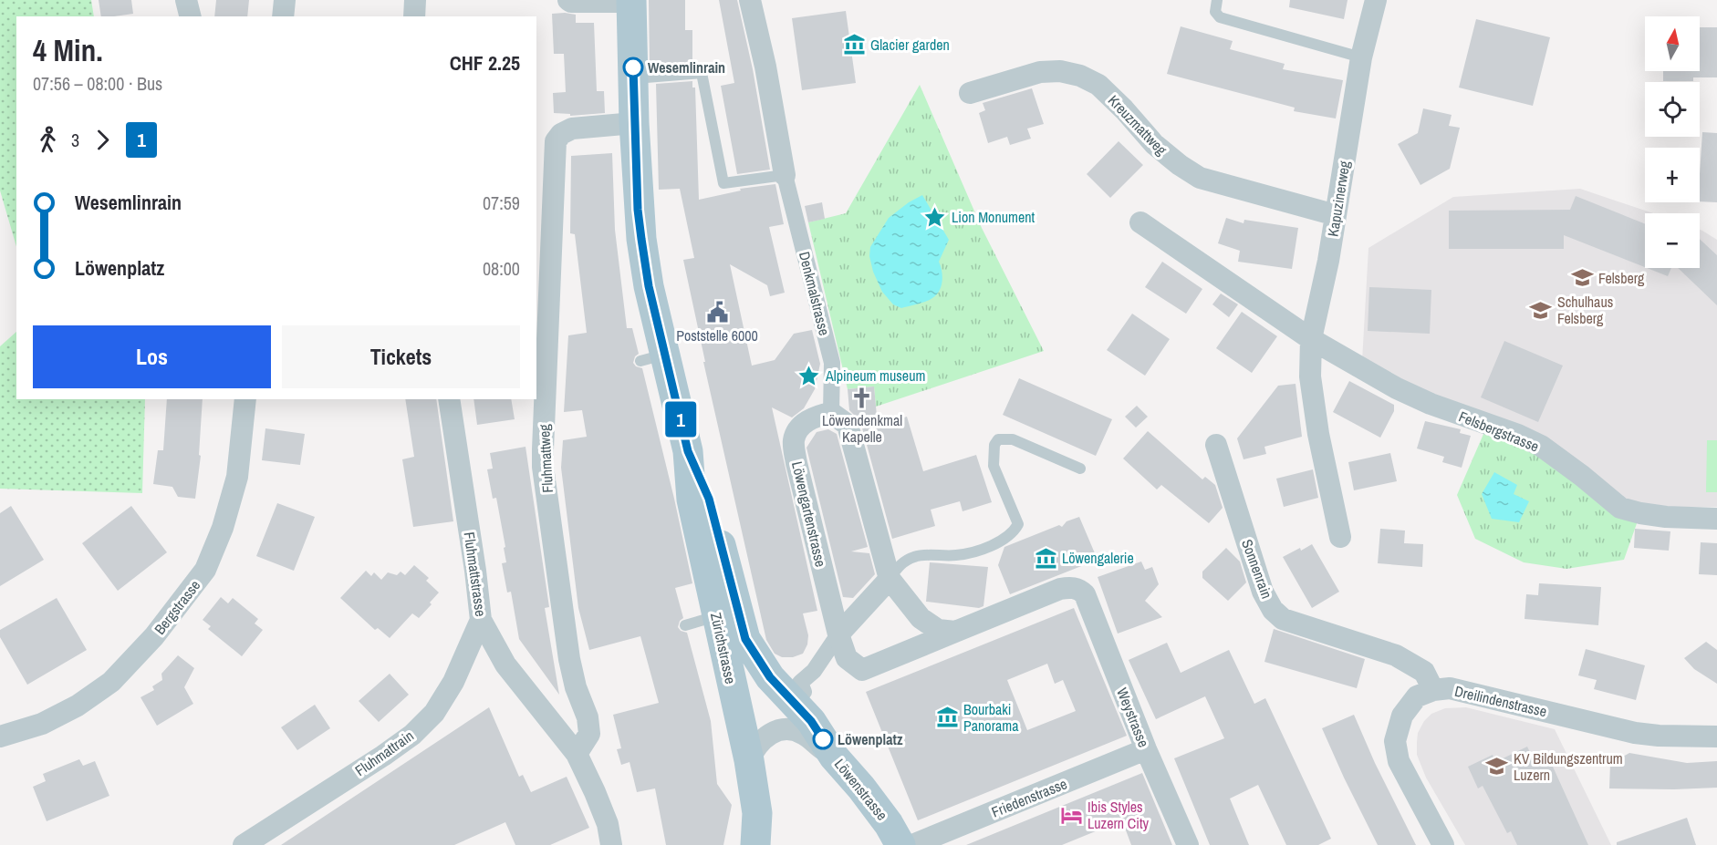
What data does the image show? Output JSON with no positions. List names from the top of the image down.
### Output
{
  "streets": {
    "main road": ["Zürichstrasse", "Löwenstrasse"],
    "street": [
      "Kreuzmattweg",
      "Kapuzinerweg",
      "Denkmalstrasse",
      "Felsbergstrasse",
      "Fluhmattweg",
      "Löwengartenstrasse",
      "Sonnenrain",
      "Fluhmattstrasse",
      "Bergstrasse",
      "Dreilindenstrasse",
      "Weystrasse",
      "Fluhmattrain",
      "Friedenstrasse"
    ]
  },
  "crossings": [
    ["Kreuzmattweg", "Kapuzinerweg"],
    ["Kapuzinerweg", "Felsbergstrasse"],
    ["Denkmalstrasse", "Löwengartenstrasse"],
    ["Fluhmattweg", "Fluhmattstrasse"],
    ["Fluhmattweg", "Zürichstrasse"],
    ["Sonnenrain", "Dreilindenstrasse"],
    ["Fluhmattstrasse", "Fluhmattrain"],
    ["Zürichstrasse", "Löwenstrasse"],
    ["Weystrasse", "Friedenstrasse"]
  ],
  "places": {
    "museum": ["Glacier garden", "Löwengalerie", "Bourbaki Panorama"],
    "other": ["Wesemlinrain", "Löwenplatz"],
    "place": ["Lion Monument", "Alpineum museum"],
    "school or university": ["Felsberg", "Schulhaus Felsberg", "KV Bildungszentrum Luzern"],
    "public building": ["Poststelle 6000"],
    "church": ["Löwendenkmal Kapelle"],
    "hotel": ["Ibis Styles Luzern City"]
  },
  "lines": ["bus line 1"],
  "north": "top",
  "page": {
    "on_map": "1",
    "map_buttons": ["+", "−"],
    "heading": ["4 Min.", "07:56 – 08:00 · Bus", "CHF 2.25"],
    "legs": ["3", "1"],
    "list": [
      {
        "name": "Wesemlinrain",
        "value": "07:59"
      },
      {
        "name": "Löwenplatz",
        "value": "08:00"
      }
    ],
    "buttons": ["Los", "Tickets"]
  }
}
